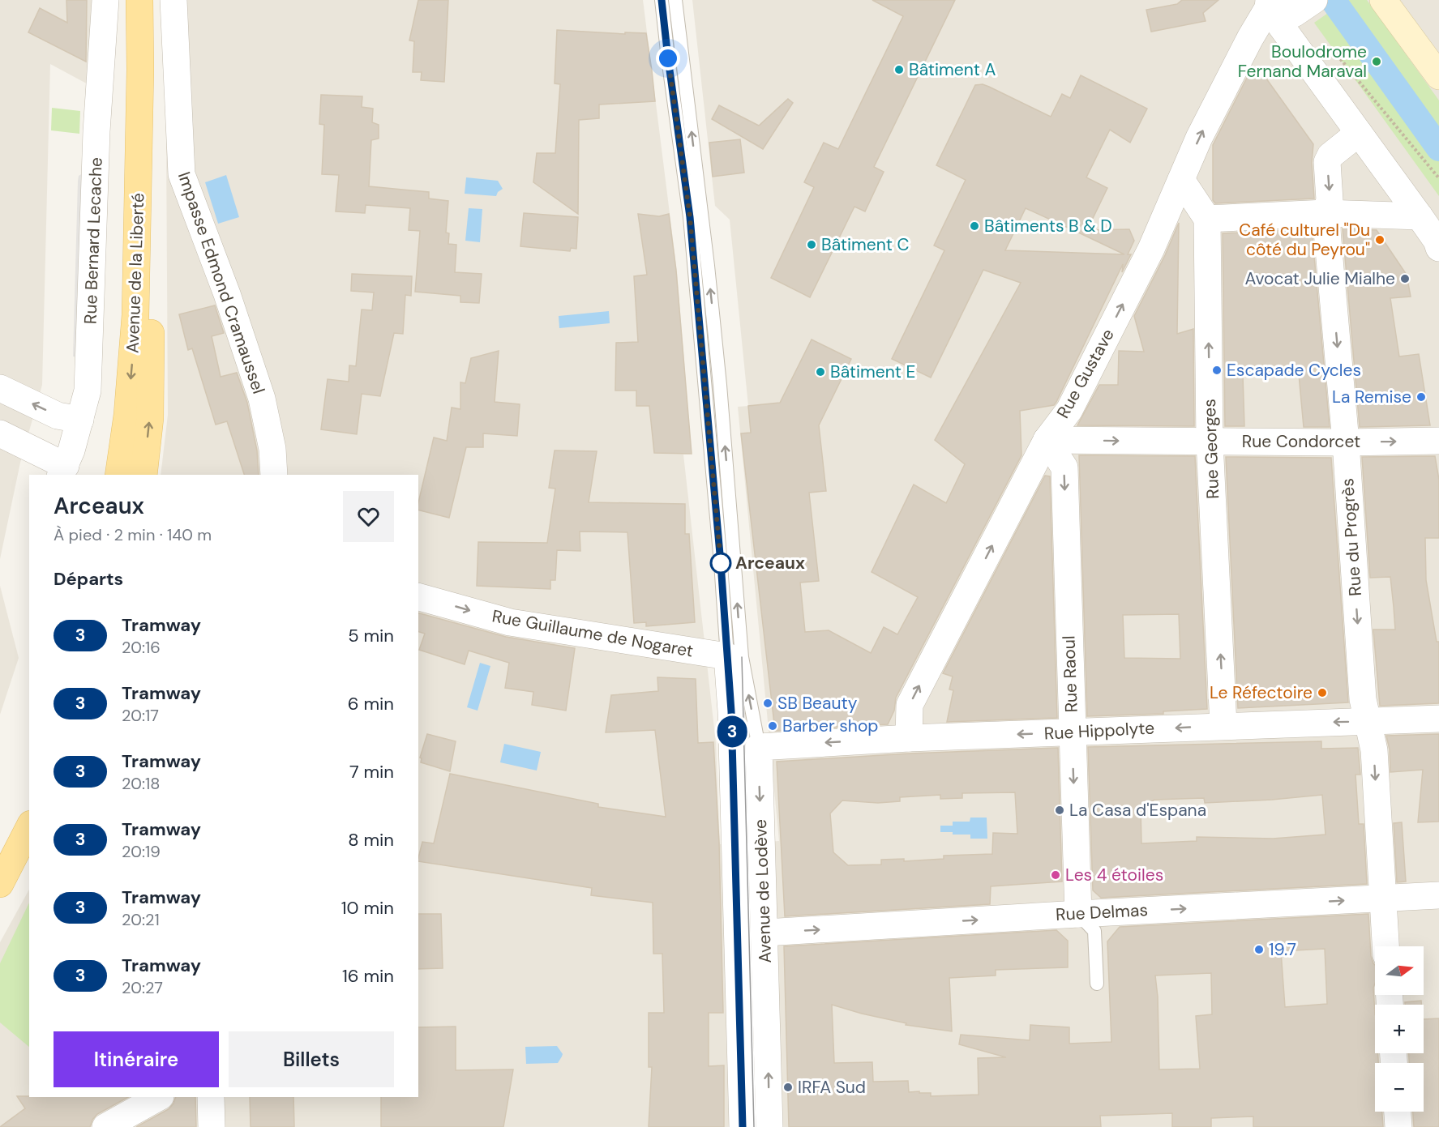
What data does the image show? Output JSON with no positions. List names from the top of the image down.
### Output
{
  "streets": {
    "main road": ["Avenue de la Liberté"],
    "street": [
      "Rue Bernard Lecache",
      "Impasse Edmond Cramaussel",
      "Rue Gustave",
      "Rue Condorcet",
      "Rue Georges",
      "Rue du Progrès",
      "Rue Guillaume de Nogaret",
      "Rue Raoul",
      "Rue Hippolyte",
      "Avenue de Lodève",
      "Rue Delmas"
    ]
  },
  "crossings": [
    ["Rue Gustave", "Rue Condorcet"],
    ["Rue Gustave", "Rue Raoul"],
    ["Rue Gustave", "Rue Hippolyte"],
    ["Rue Condorcet", "Rue Georges"],
    ["Rue Condorcet", "Rue du Progrès"],
    ["Rue Condorcet", "Rue Raoul"],
    ["Rue Georges", "Rue Hippolyte"],
    ["Rue du Progrès", "Rue Hippolyte"],
    ["Rue du Progrès", "Rue Delmas"],
    ["Rue Guillaume de Nogaret", "Avenue de Lodève"],
    ["Rue Raoul", "Rue Hippolyte"],
    ["Rue Raoul", "Rue Delmas"],
    ["Rue Hippolyte", "Avenue de Lodève"],
    ["Avenue de Lodève", "Rue Delmas"]
  ],
  "one_way": [
    "Rue Gustave",
    "Rue Georges",
    "Rue du Progrès",
    "Rue Guillaume de Nogaret",
    "Rue Raoul",
    "Rue Hippolyte",
    "Rue Delmas"
  ],
  "places": [
    "Boulodrome Fernand Maraval",
    "Bâtiment A",
    "Bâtiments B & D",
    "Café culturel \"Du côté du Peyrou\"",
    "Bâtiment C",
    "Avocat Julie Mialhe",
    "Escapade Cycles",
    "Bâtiment E",
    "La Remise",
    "Arceaux",
    "Le Réfectoire",
    "SB Beauty",
    "Barber shop",
    "La Casa d'Espana",
    "Les 4 étoiles",
    "19.7",
    "IRFA Sud"
  ],
  "lines": ["tram line 3"],
  "north": "right",
  "page": {
    "on_map": "3",
    "heading": [
      ["Arceaux", "À pied · 2 min · 140 m"],
      "Départs"
    ],
    "list": [
      {
        "mark": "3",
        "name": "Tramway",
        "note": "20:16",
        "value": "5 min"
      },
      {
        "mark": "3",
        "name": "Tramway",
        "note": "20:17",
        "value": "6 min"
      },
      {
        "mark": "3",
        "name": "Tramway",
        "note": "20:18",
        "value": "7 min"
      },
      {
        "mark": "3",
        "name": "Tramway",
        "note": "20:19",
        "value": "8 min"
      },
      {
        "mark": "3",
        "name": "Tramway",
        "note": "20:21",
        "value": "10 min"
      },
      {
        "mark": "3",
        "name": "Tramway",
        "note": "20:27",
        "value": "16 min"
      }
    ],
    "map_buttons": ["+", "−"],
    "buttons": ["Itinéraire", "Billets"]
  }
}
